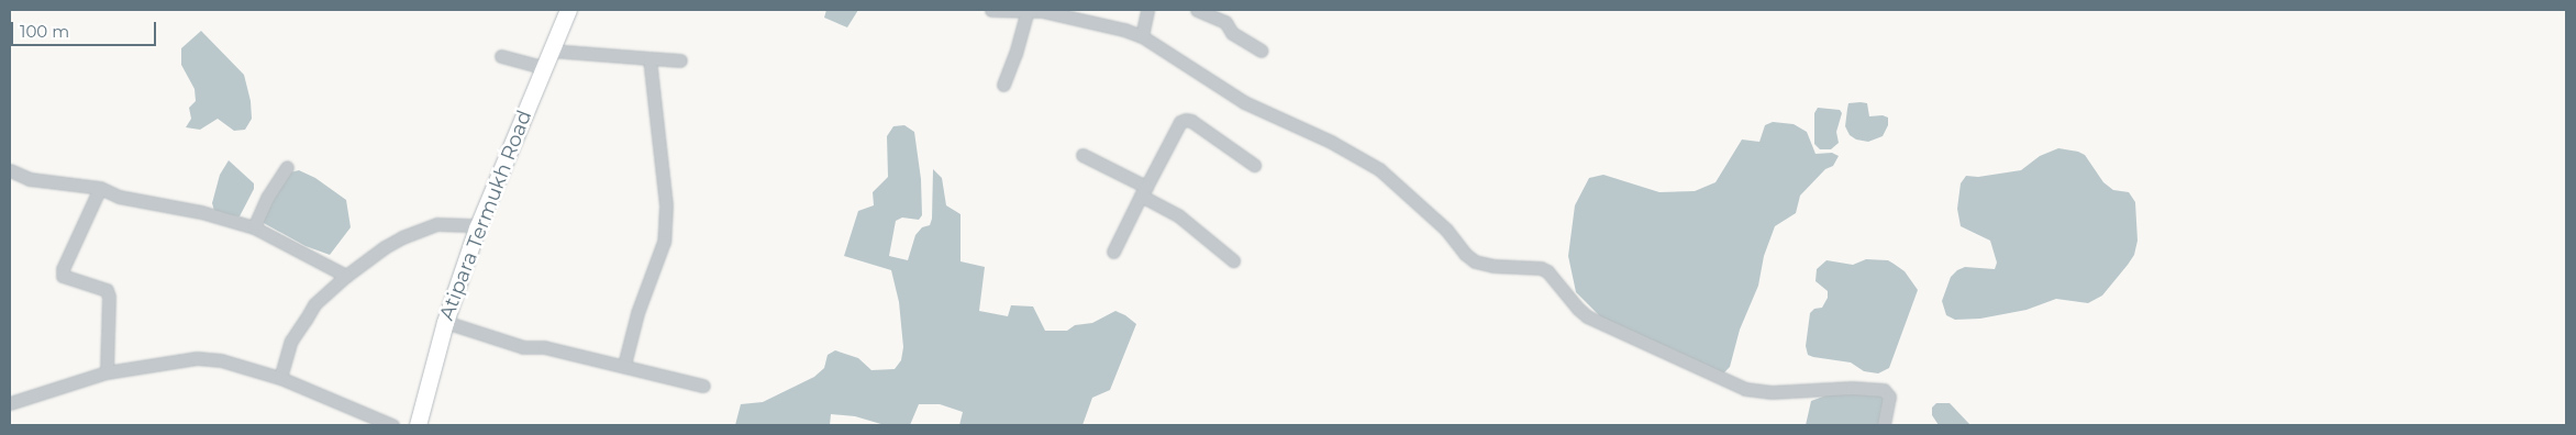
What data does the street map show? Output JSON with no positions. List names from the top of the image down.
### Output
{
  "streets": {
    "main road": ["Atipara Termukh Road"]
  },
  "scale_bar": "100 m"
}
